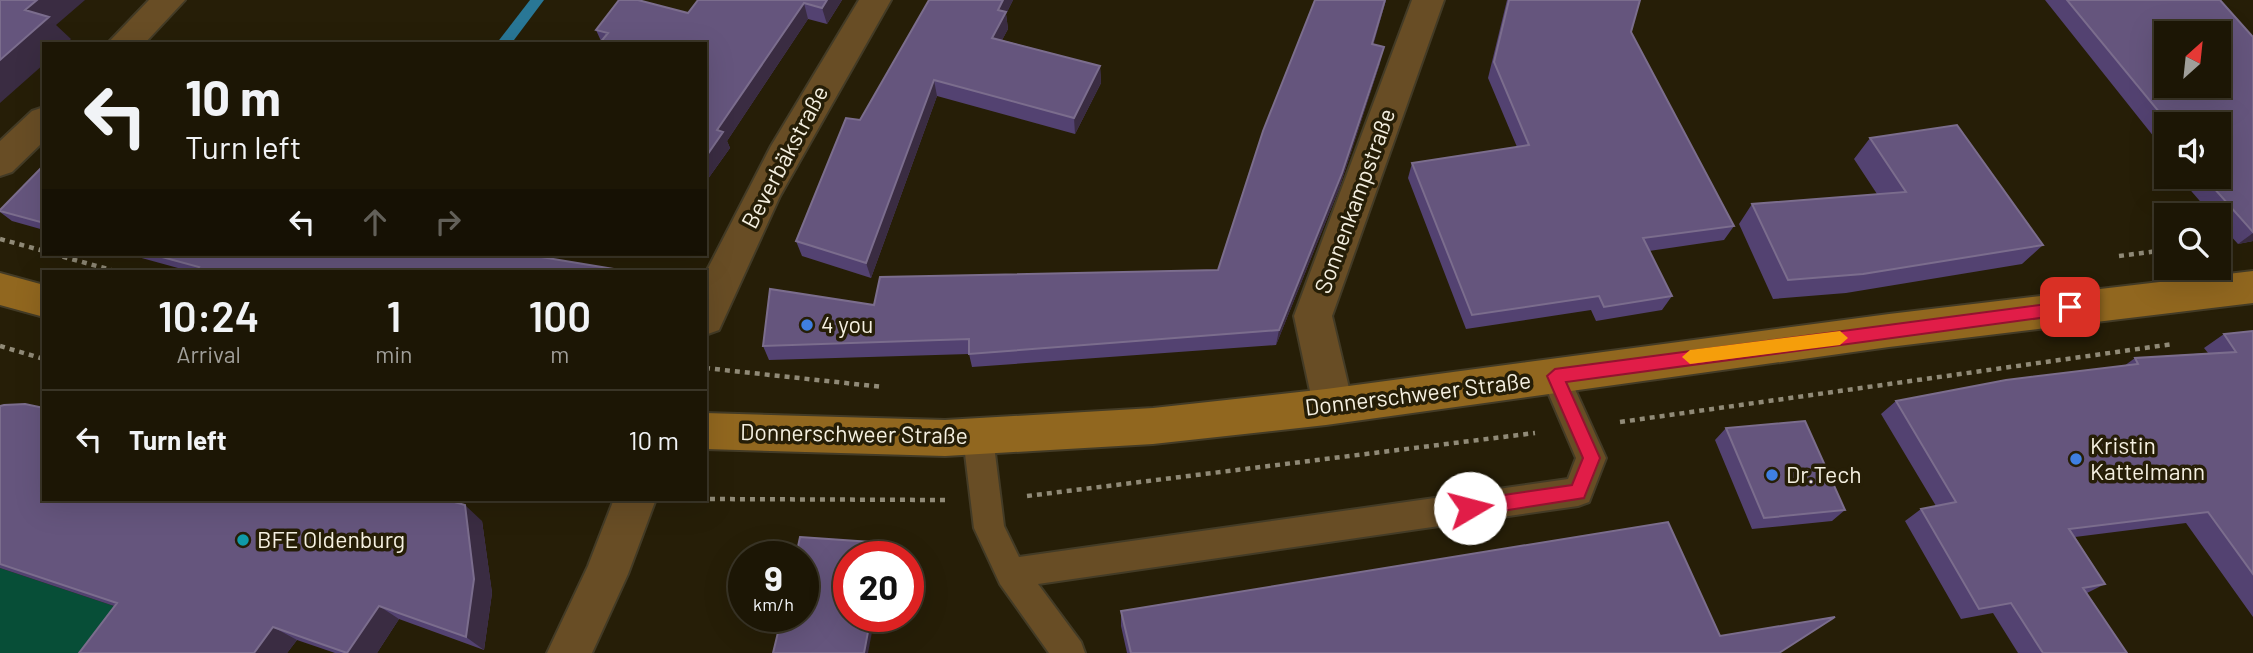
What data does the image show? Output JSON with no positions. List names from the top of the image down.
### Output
{
  "streets": {
    "main road": ["Donnerschweer Straße"],
    "street": ["Beverbäkstraße", "Sonnenkampstraße"]
  },
  "crossings": [
    ["Sonnenkampstraße", "Donnerschweer Straße"]
  ],
  "places": [
    "4 you",
    "Kristin Kattelmann",
    "Dr.Tech",
    "BFE Oldenburg"
  ],
  "north": "top right",
  "page": {
    "turn": ["10 m", "Turn left"],
    "eta": [
      "10:24",
      "Arrival",
      "1",
      "min",
      "100",
      "m"
    ],
    "list": [
      {
        "name": "Turn left",
        "value": "10 m"
      }
    ],
    "speed": "9 km/h",
    "limit": "20"
  }
}
